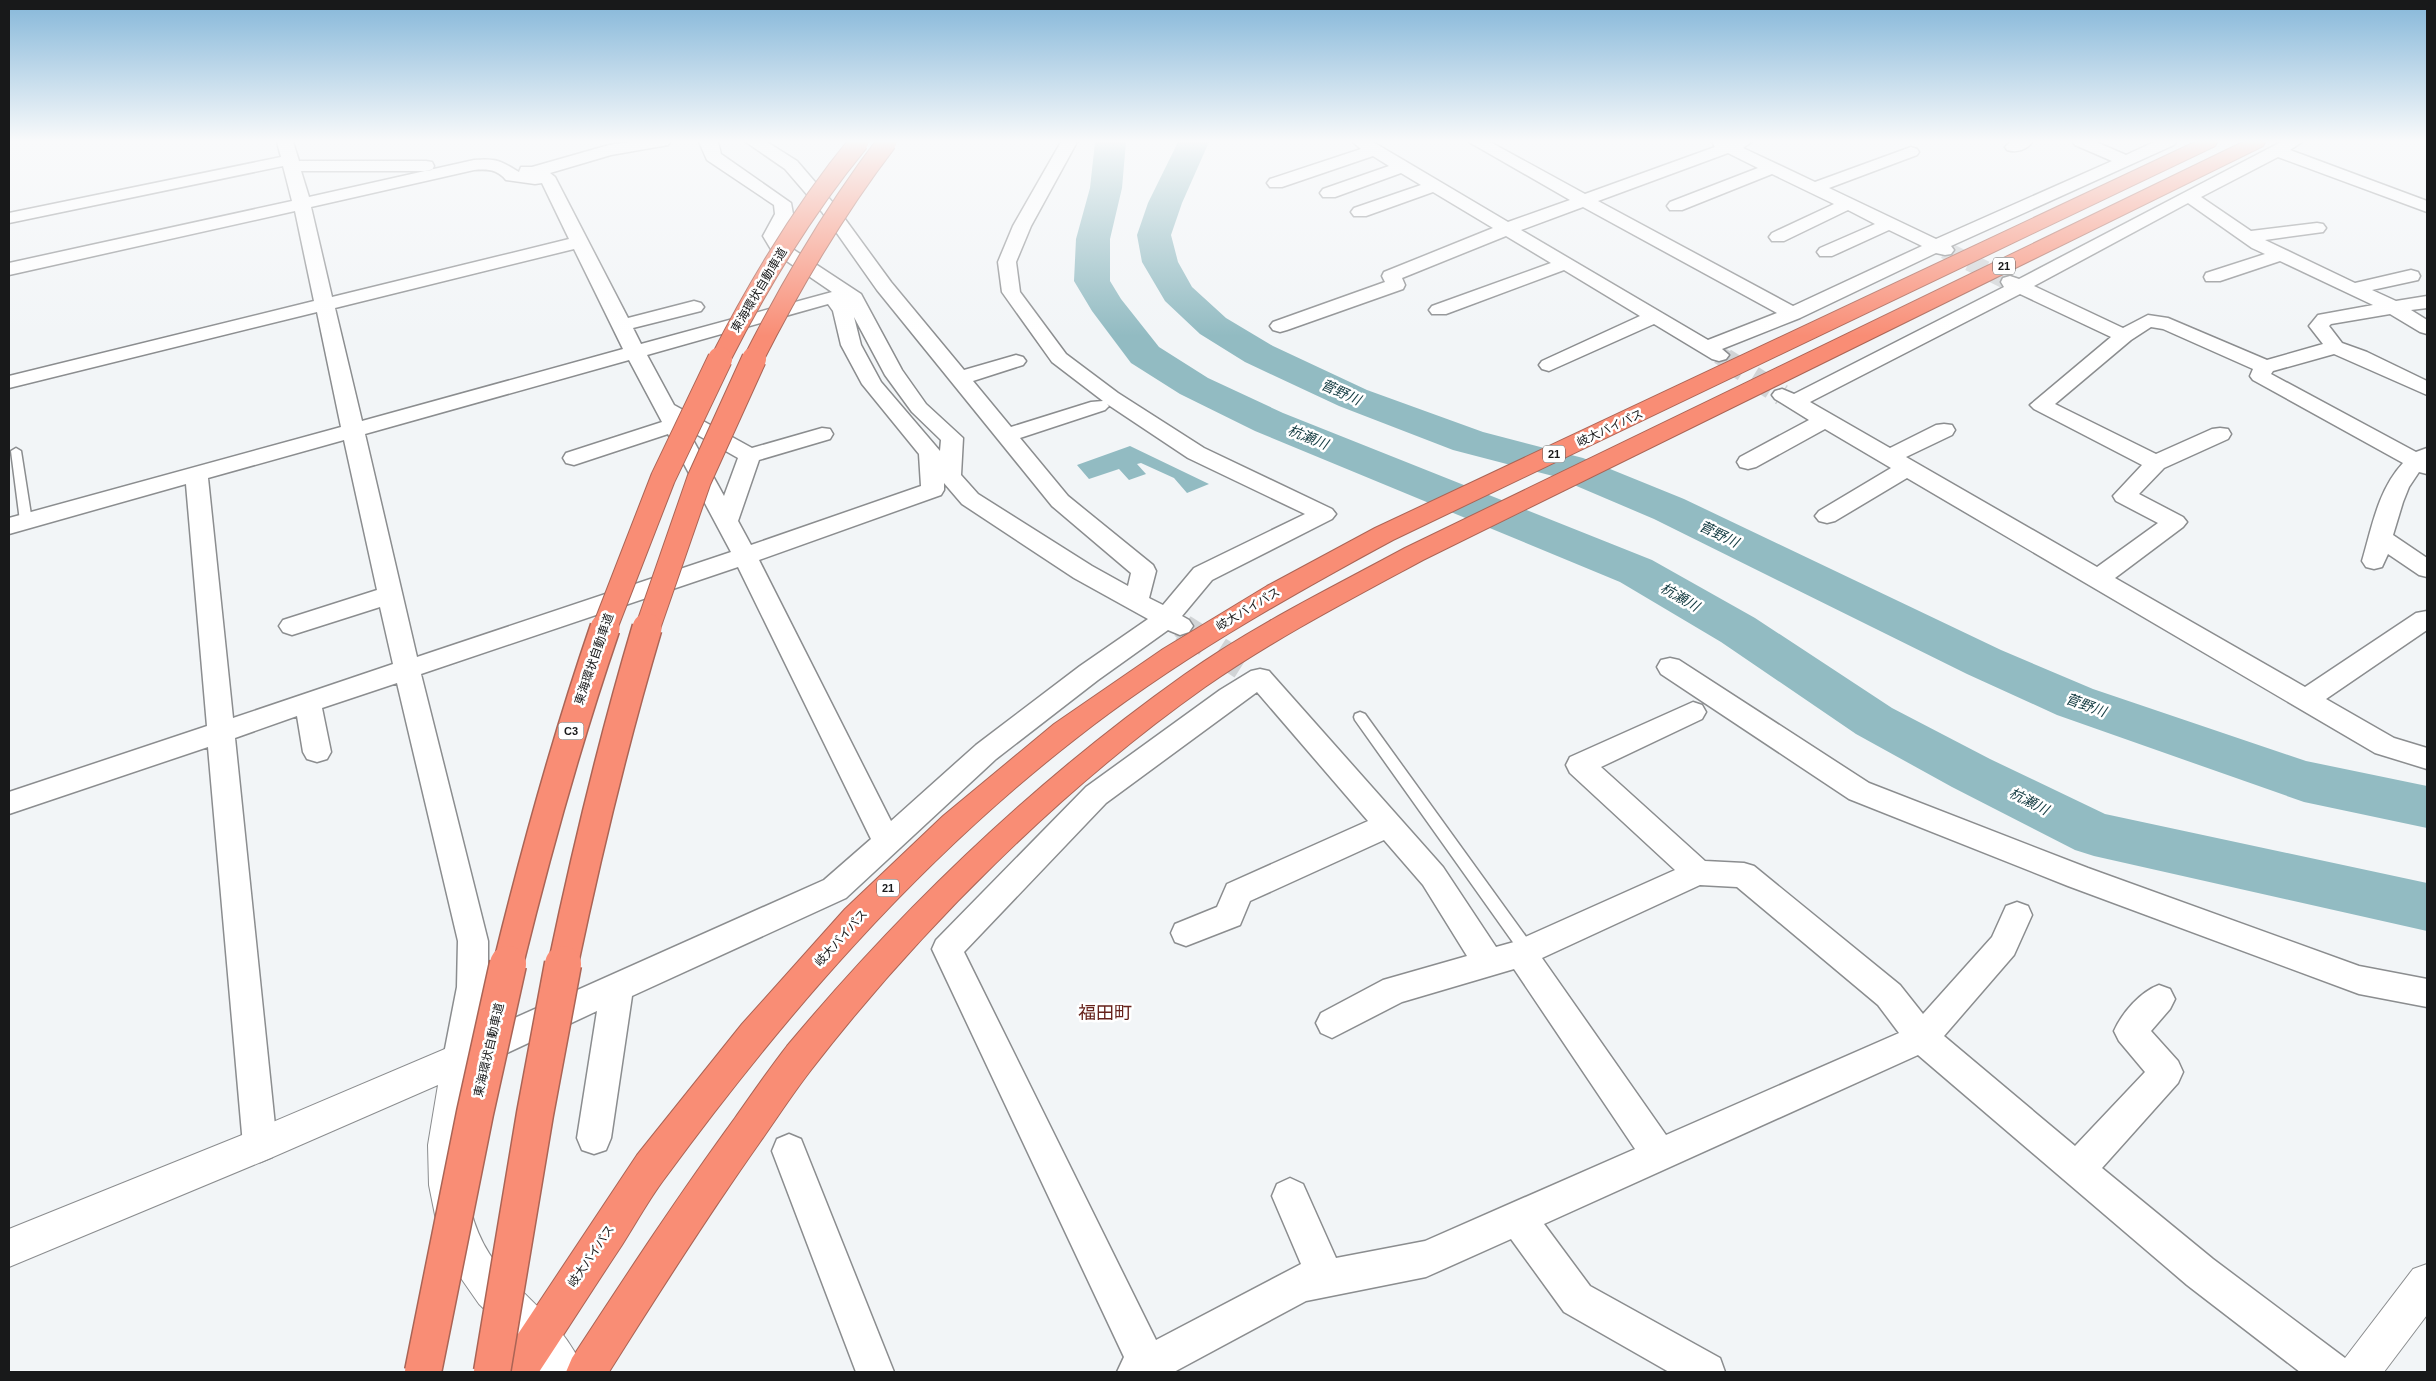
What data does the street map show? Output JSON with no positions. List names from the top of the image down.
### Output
{
  "streets": {
    "highway": [
      "21",
      "東海環状自動車道",
      "岐大バイパス",
      "C3"
    ]
  },
  "districts": ["福田町"],
  "water": ["菅野川", "杭瀬川"]
}
